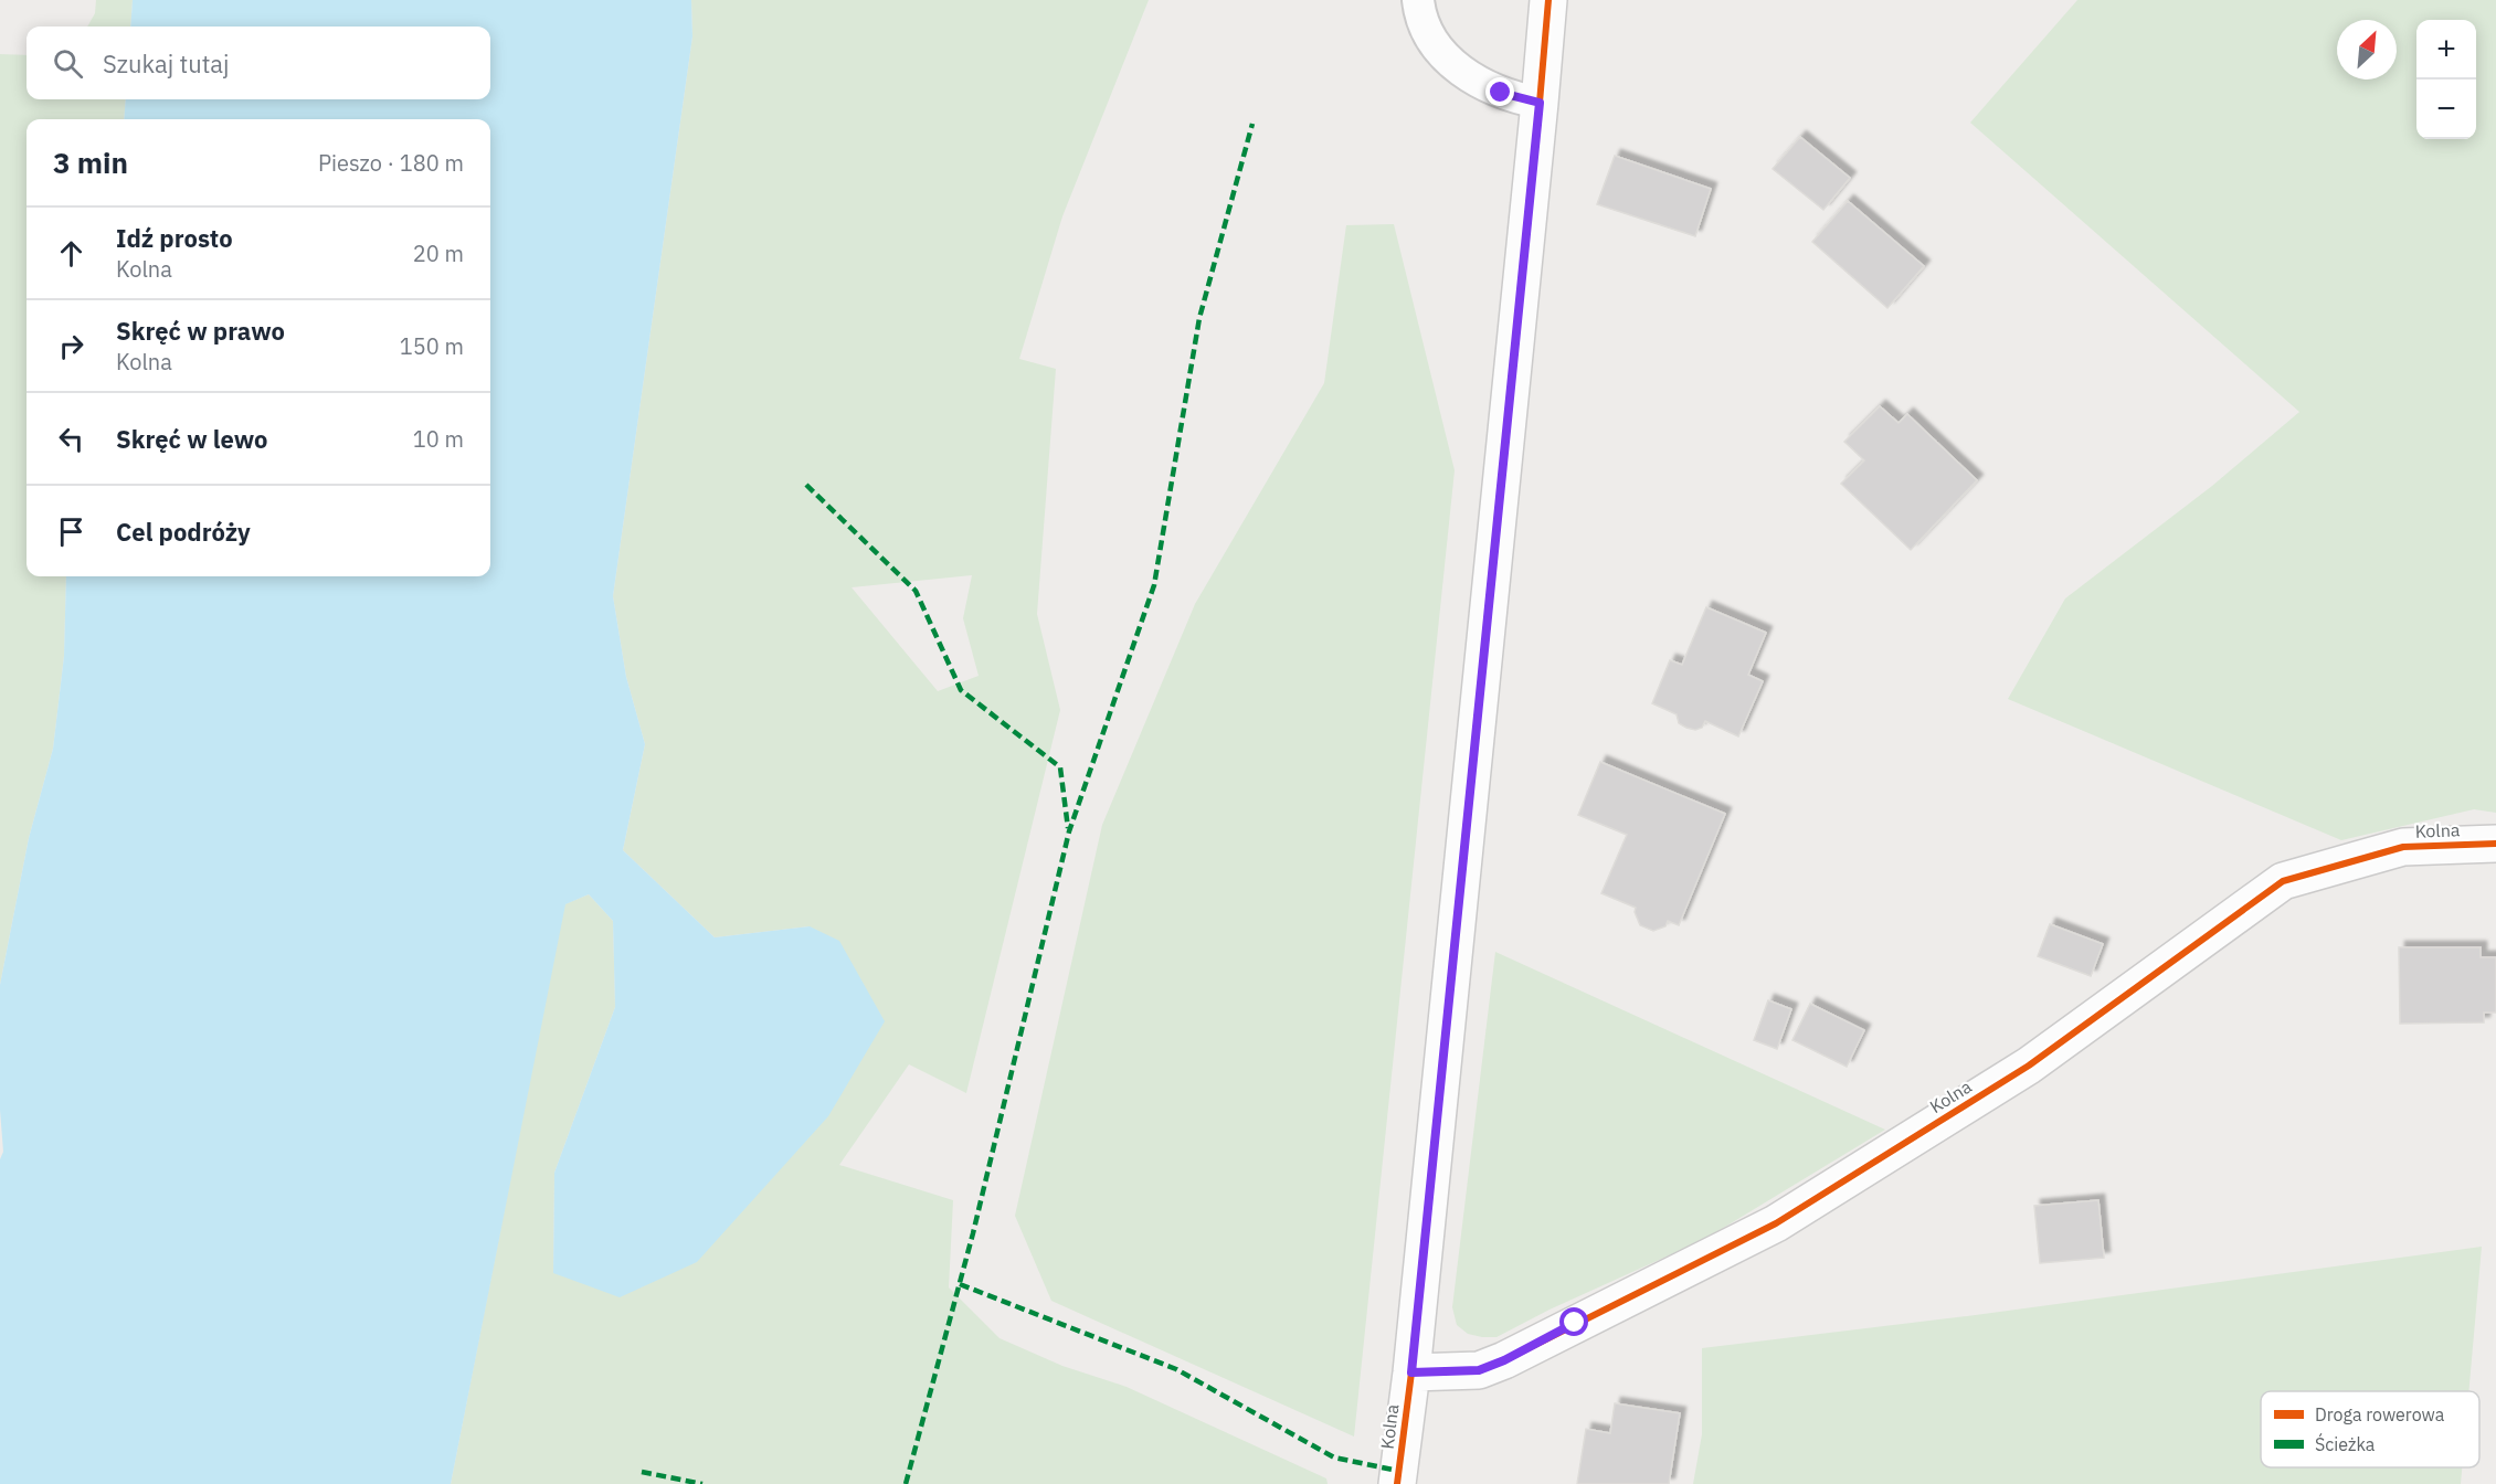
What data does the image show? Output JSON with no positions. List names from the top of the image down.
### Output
{
  "streets": {
    "street": ["Kolna"]
  },
  "legend": ["Droga rowerowa", "Ścieżka"],
  "north": "top right",
  "page": {
    "map_buttons": ["+", "−"],
    "search": "Szukaj tutaj",
    "heading": ["3 min", "Pieszo · 180 m"],
    "list": [
      ["Idź prosto", "Kolna", "20 m"],
      ["Skręć w prawo", "Kolna", "150 m"],
      ["Skręć w lewo", "10 m"],
      "Cel podróży"
    ]
  }
}
